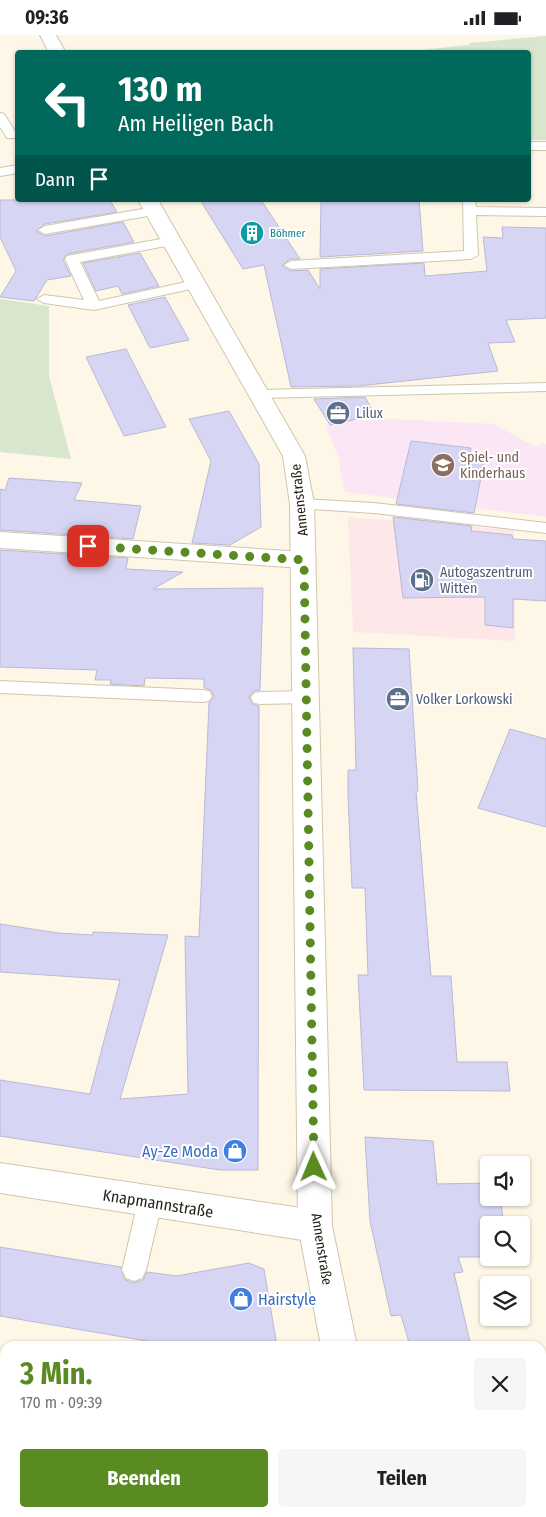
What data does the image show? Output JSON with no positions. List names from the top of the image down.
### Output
{
  "streets": {
    "street": ["Annenstraße", "Knapmannstraße"]
  },
  "crossings": [
    ["Annenstraße", "Knapmannstraße"]
  ],
  "places": {
    "building": ["Böhmer"],
    "office": ["Lilux", "Volker Lorkowski"],
    "school or university": ["Spiel- und Kinderhaus"],
    "fuel station": ["Autogaszentrum Witten"],
    "shop": ["Ay-Ze Moda", "Hairstyle"]
  },
  "page": {
    "status": "09:36",
    "turn": ["130 m", "Am Heiligen Bach"],
    "then": "Dann",
    "heading": ["3 Min.", "170 m · 09:39"],
    "buttons": ["Beenden", "Teilen"]
  }
}
